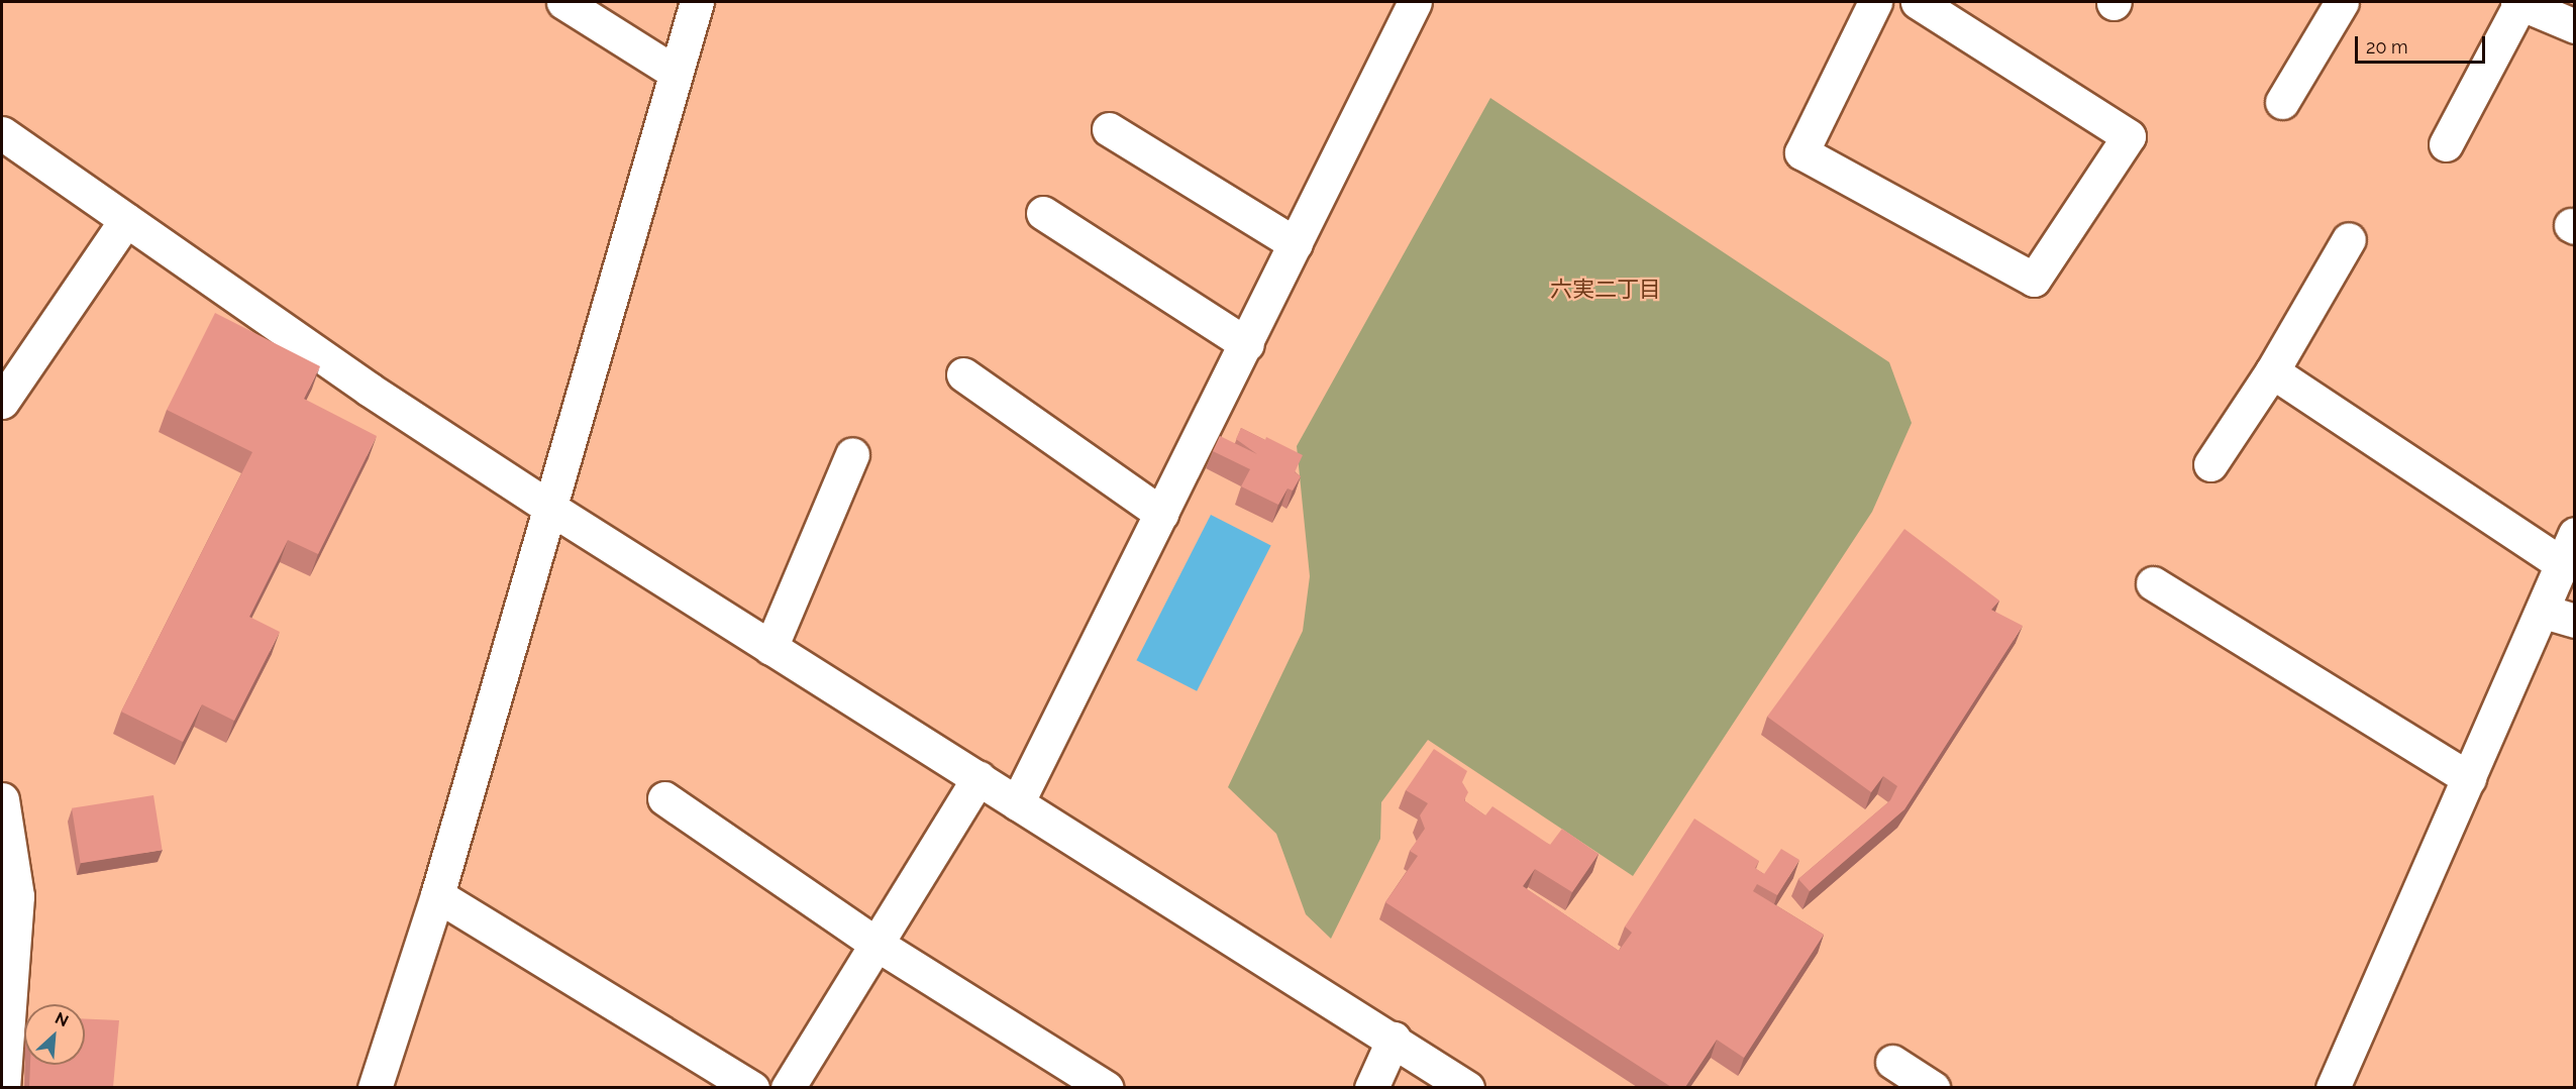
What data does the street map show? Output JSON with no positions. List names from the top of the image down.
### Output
{
  "districts": ["六実二丁目"],
  "scale_bar": "20 m",
  "north": "top right"
}
